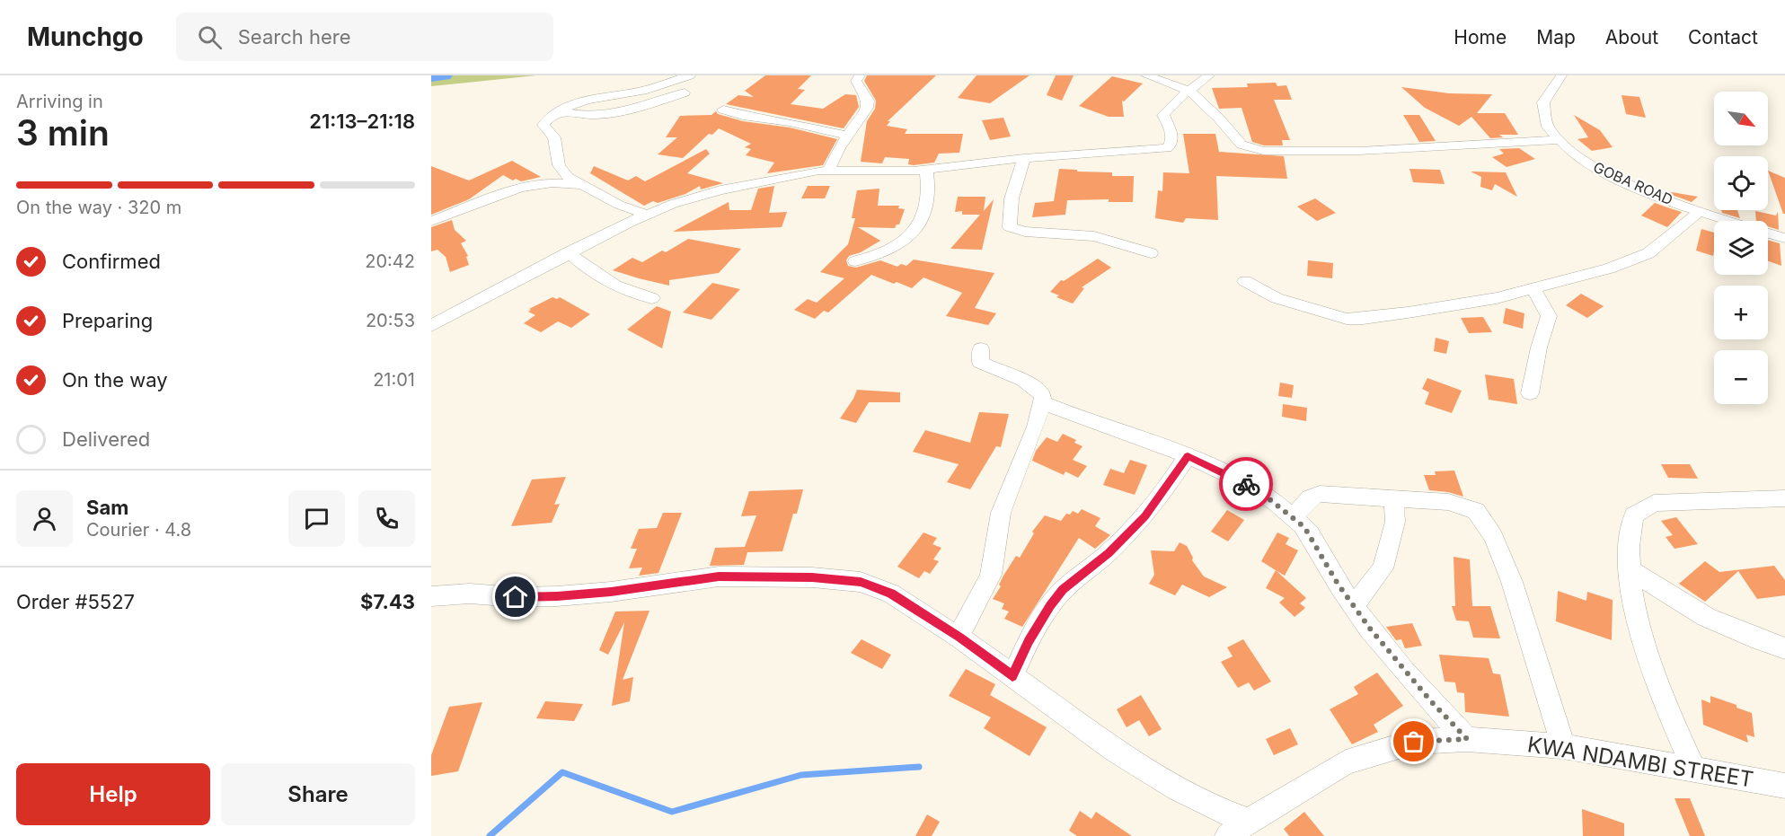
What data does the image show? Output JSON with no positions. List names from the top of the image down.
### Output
{
  "streets": {
    "street": ["GOBA ROAD", "KWA NDAMBI STREET"]
  },
  "north": "bottom right",
  "page": {
    "header": "Munchgo",
    "search": "Search here",
    "nav": [
      "Home",
      "Map",
      "About",
      "Contact"
    ],
    "heading": ["3 min", "Arriving in", "21:13–21:18"],
    "panel": [
      "Sam",
      "Courier · 4.8",
      "Order #5527",
      "$7.43"
    ],
    "map_buttons": ["+", "−"],
    "bar": "On the way · 320 m",
    "list": [
      ["Confirmed", "20:42"],
      ["Preparing", "20:53"],
      ["On the way", "21:01"],
      "Delivered"
    ],
    "buttons": ["Help", "Share"]
  }
}
